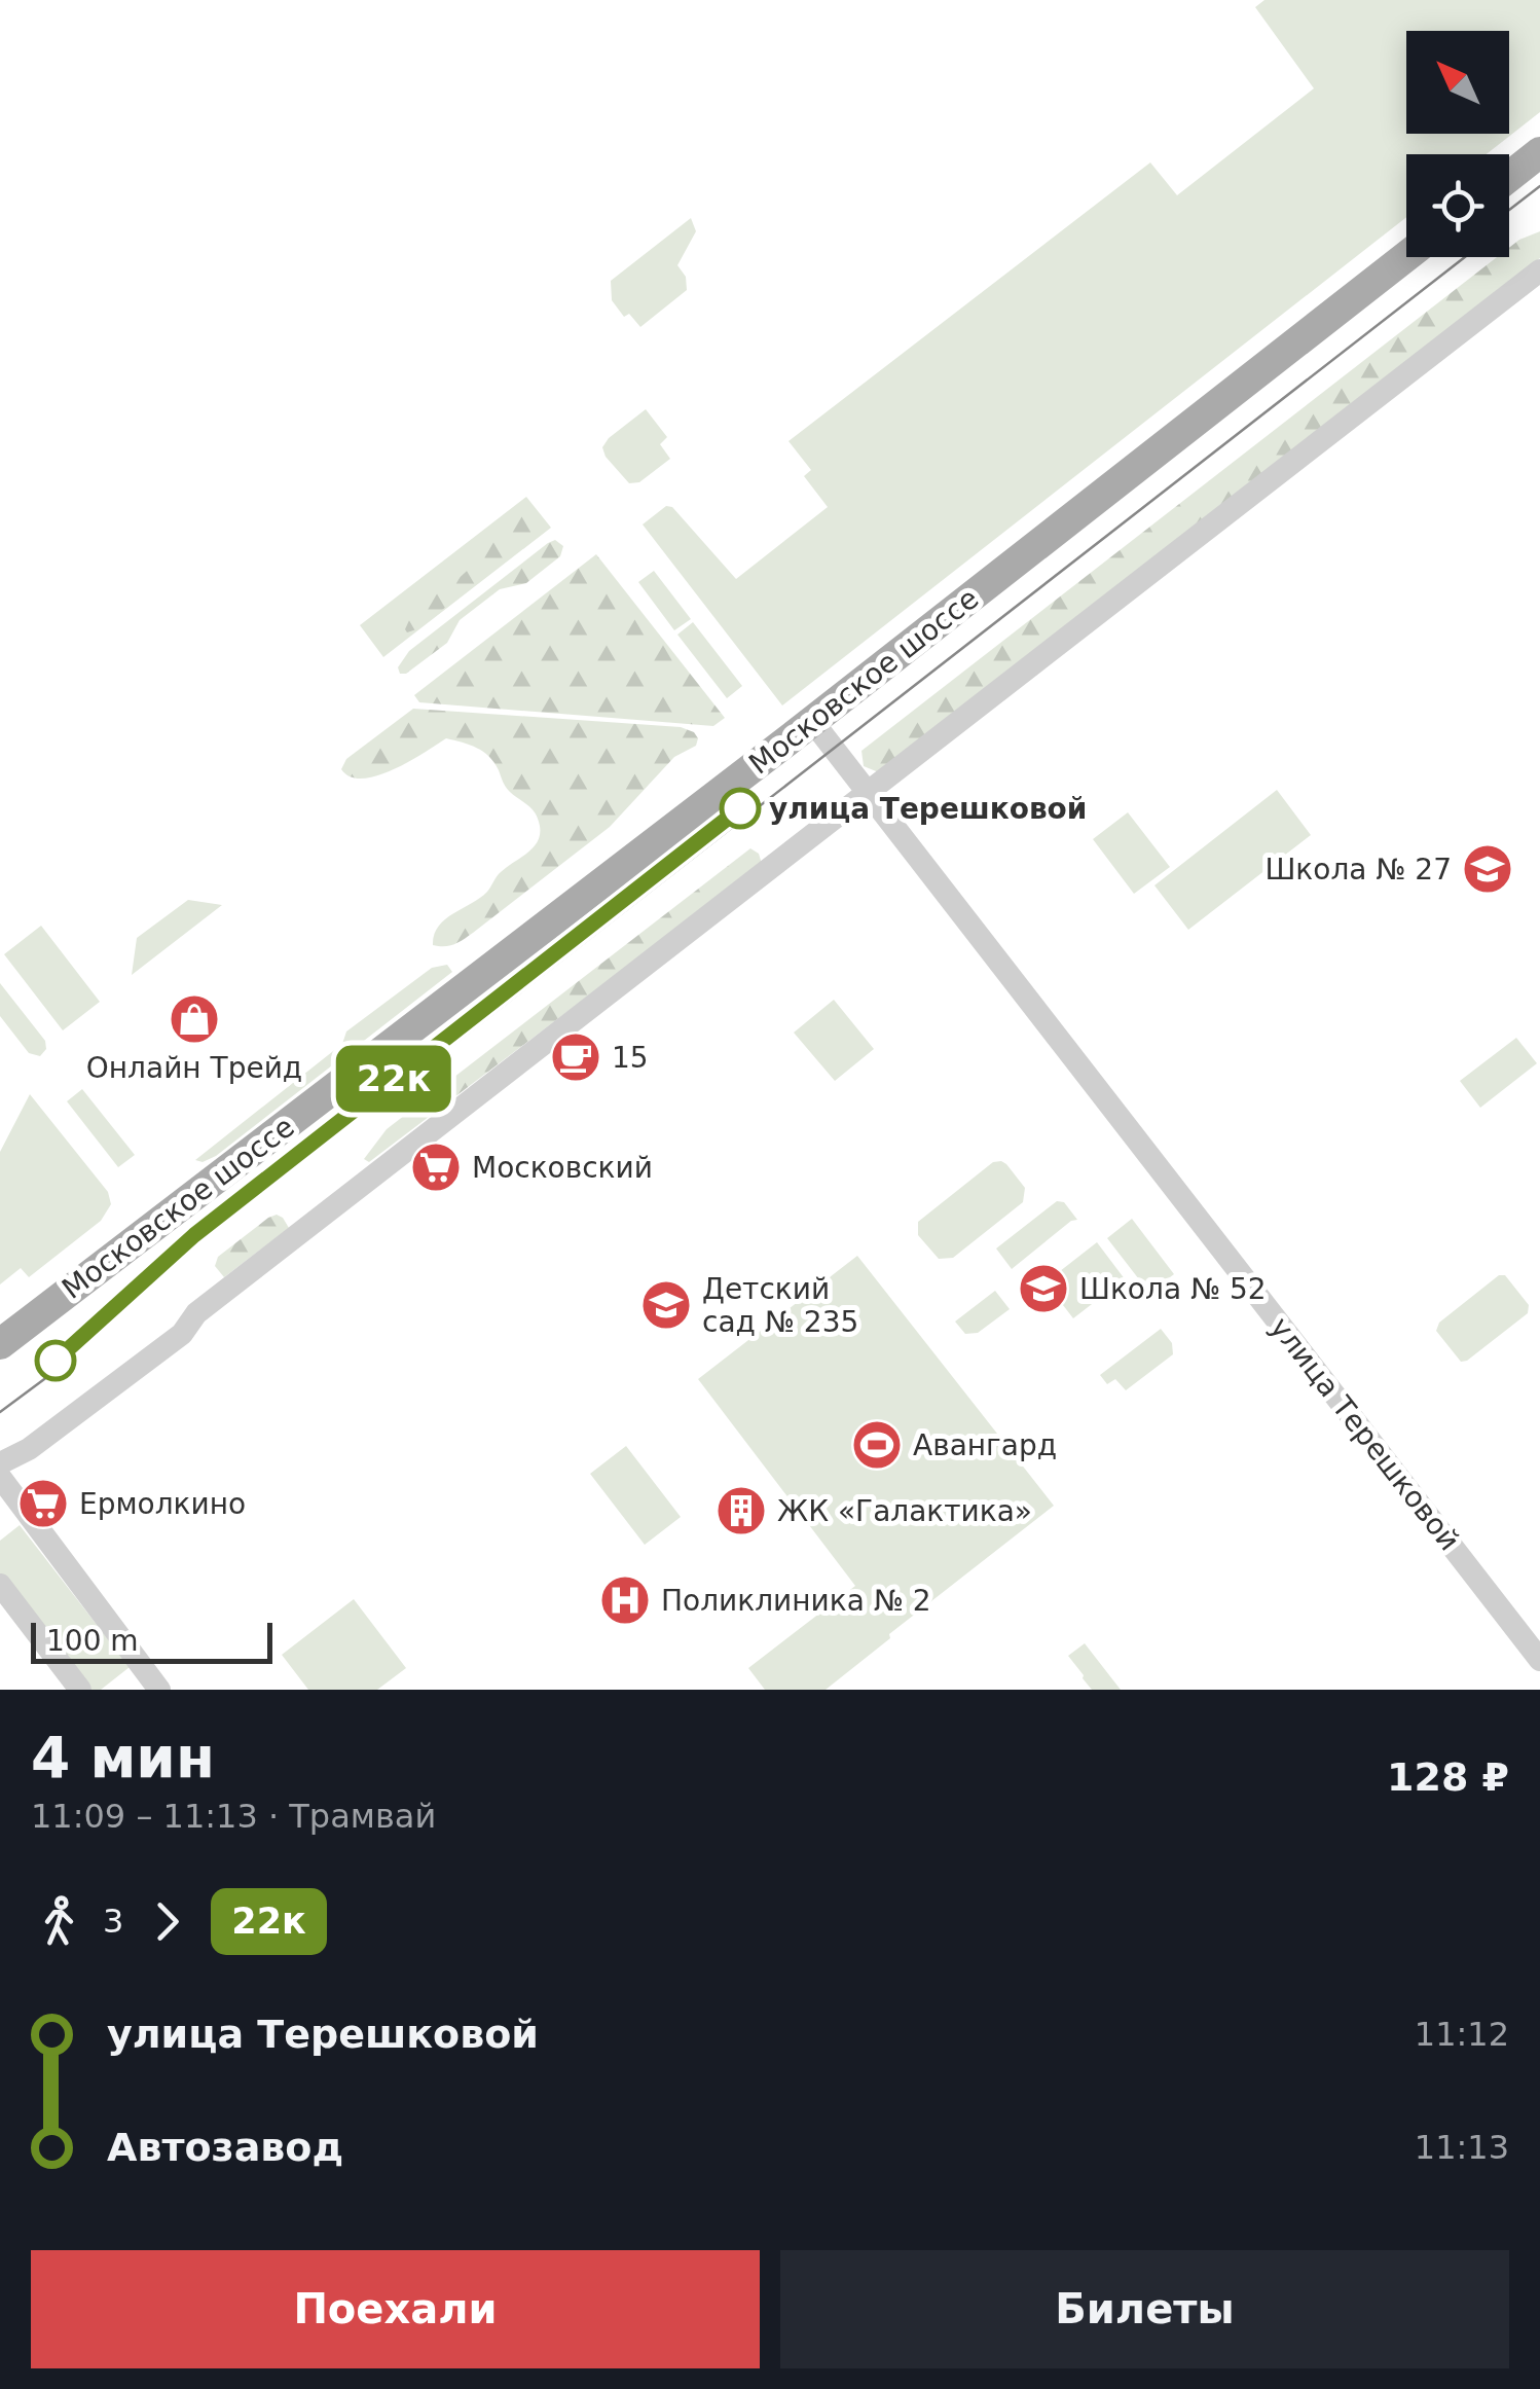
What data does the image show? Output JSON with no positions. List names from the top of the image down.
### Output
{
  "streets": {
    "main road": ["Московское шоссе"],
    "street": ["улица Терешковой"]
  },
  "crossings": [
    ["Московское шоссе", "улица Терешковой"]
  ],
  "places": {
    "other": ["улица Терешковой"],
    "school or university": ["Школа № 27", "Школа № 52", "Детский сад № 235"],
    "shop": ["Онлайн Трейд"],
    "cafe": ["15"],
    "supermarket": ["Московский", "Ермолкино"],
    "sports": ["Авангард"],
    "building": ["ЖК «Галактика»"],
    "hospital": ["Поликлиника № 2"]
  },
  "lines": ["tram line 22к"],
  "scale_bar": "100 m",
  "north": "top left",
  "page": {
    "on_map": "22к",
    "scale": "100 m",
    "heading": ["4 мин", "11:09 – 11:13 · Трамвай", "128 ₽"],
    "legs": ["3", "22к"],
    "list": [
      {
        "name": "улица Терешковой",
        "value": "11:12"
      },
      {
        "name": "Автозавод",
        "value": "11:13"
      }
    ],
    "buttons": ["Поехали", "Билеты"]
  }
}
